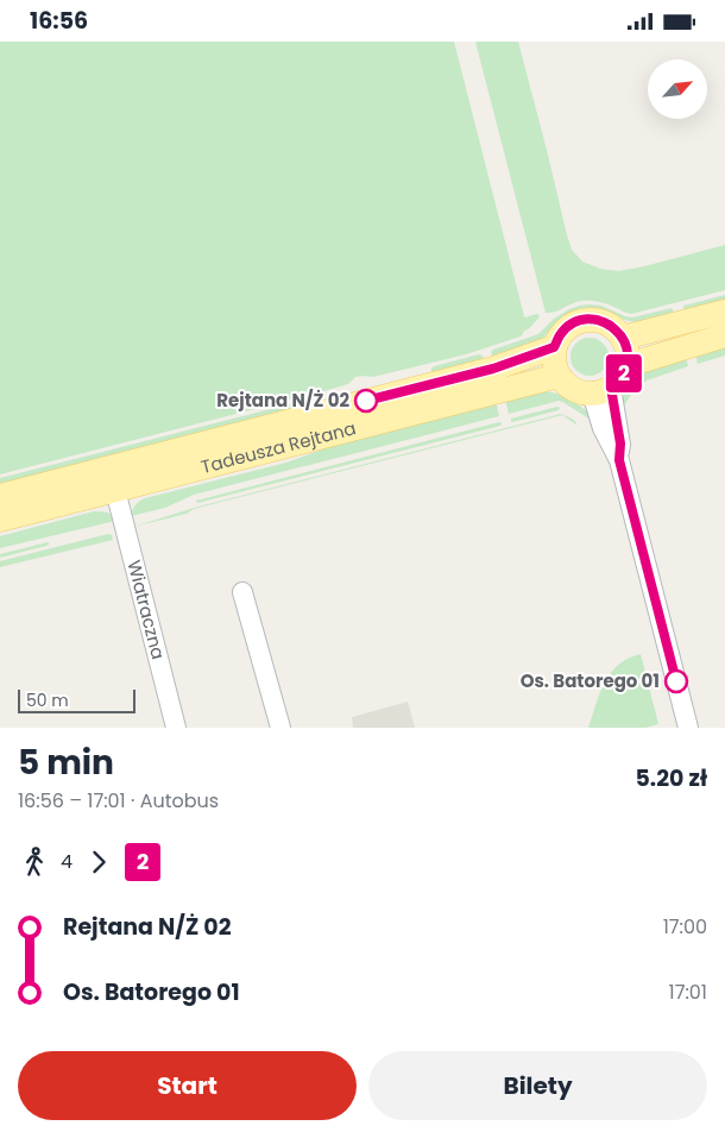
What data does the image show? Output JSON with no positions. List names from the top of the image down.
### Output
{
  "streets": {
    "main road": ["Tadeusza Rejtana"],
    "street": ["Wiatraczna"]
  },
  "crossings": [
    ["Tadeusza Rejtana", "Wiatraczna"]
  ],
  "places": ["Rejtana N/Ż 02", "Os. Batorego 01"],
  "lines": ["bus line 2"],
  "scale_bar": "50 m",
  "north": "top right",
  "page": {
    "status": "16:56",
    "on_map": "2",
    "scale": "50 m",
    "heading": ["5 min", "16:56 – 17:01 · Autobus", "5.20 zł"],
    "legs": ["4", "2"],
    "list": [
      {
        "name": "Rejtana N/Ż 02",
        "value": "17:00"
      },
      {
        "name": "Os. Batorego 01",
        "value": "17:01"
      }
    ],
    "buttons": ["Start", "Bilety"]
  }
}
